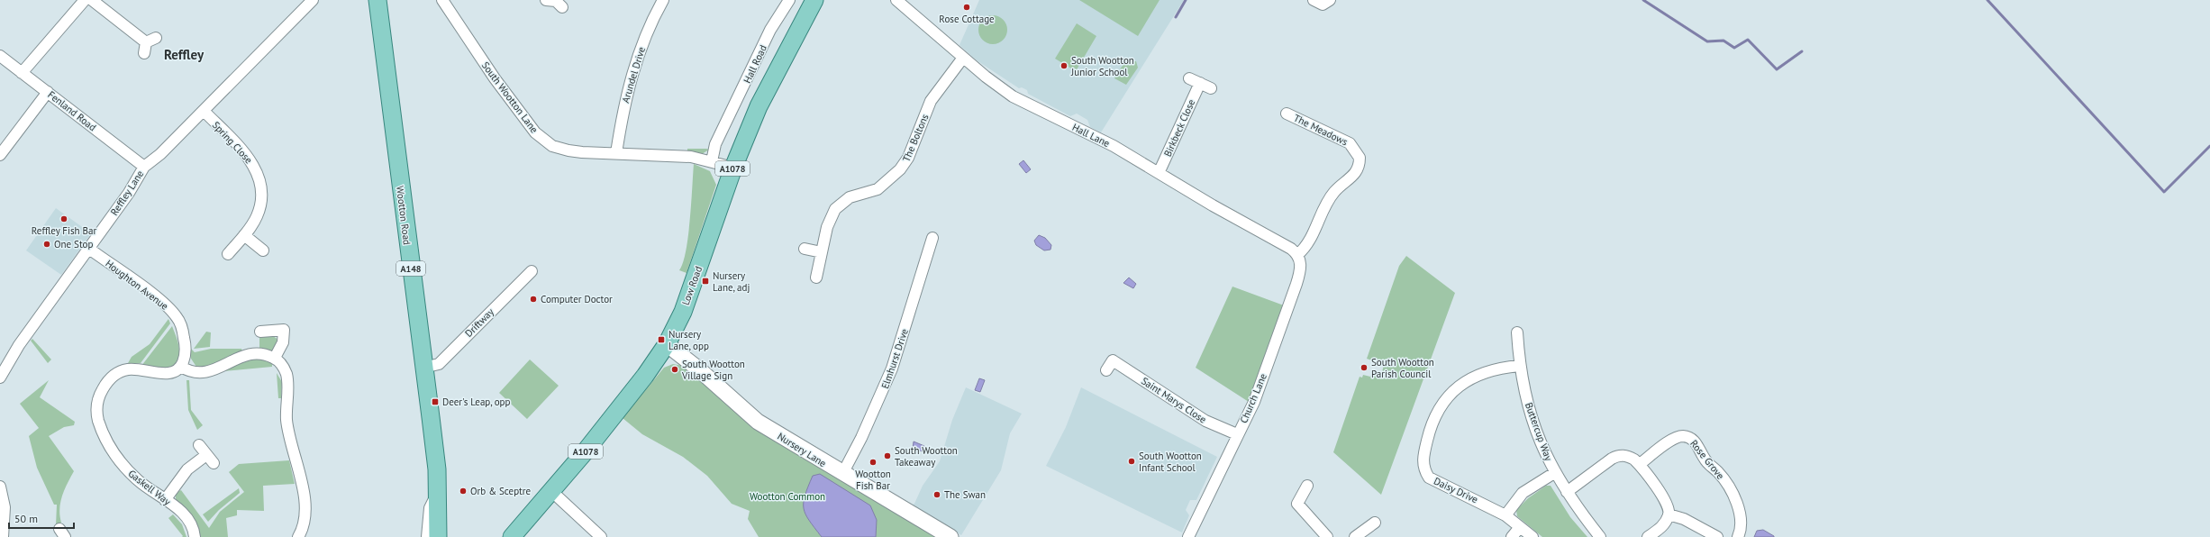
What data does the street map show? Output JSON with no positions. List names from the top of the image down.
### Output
{
  "streets": {
    "main road": [
      "A1078",
      "Wootton Road",
      "A148",
      "Low Road"
    ],
    "street": [
      "Hall Road",
      "Arundel Drive",
      "South Wootton Lane",
      "Fenland Road",
      "Birkbeck Close",
      "The Meadows",
      "Hall Lane",
      "The Boltons",
      "Spring Close",
      "Reffley Lane",
      "Houghton Avenue",
      "Driftway",
      "Elmhurst Drive",
      "Church Lane",
      "Saint Marys Close",
      "Buttercup Way",
      "Nursery Lane",
      "Rose Grove",
      "Gaskell Way",
      "Daisy Drive"
    ]
  },
  "crossings": [
    ["Hall Road", "South Wootton Lane"],
    ["Arundel Drive", "South Wootton Lane"],
    ["South Wootton Lane", "Low Road"],
    ["Fenland Road", "Reffley Lane"],
    ["Birkbeck Close", "Hall Lane"],
    ["The Meadows", "Hall Lane"],
    ["The Meadows", "Church Lane"],
    ["Hall Lane", "The Boltons"],
    ["Hall Lane", "Church Lane"],
    ["Spring Close", "Reffley Lane"],
    ["Reffley Lane", "Houghton Avenue"],
    ["Wootton Road", "Driftway"],
    ["Houghton Avenue", "Gaskell Way"],
    ["Low Road", "Nursery Lane"],
    ["Elmhurst Drive", "Nursery Lane"],
    ["Church Lane", "Saint Marys Close"],
    ["Buttercup Way", "Daisy Drive"]
  ],
  "districts": ["Reffley"],
  "parks": ["Wootton Common"],
  "places": {
    "other": [
      "Rose Cottage",
      "South Wootton Junior School",
      "Reffley Fish Bar",
      "One Stop",
      "Computer Doctor",
      "South Wootton Parish Council",
      "South Wootton Village Sign",
      "South Wootton Takeaway",
      "South Wootton Infant School",
      "Wootton Fish Bar",
      "Orb & Sceptre",
      "The Swan"
    ],
    "transit": ["Nursery Lane, adj", "Nursery Lane, opp", "Deer's Leap, opp"]
  },
  "scale_bar": "50 m"
}
